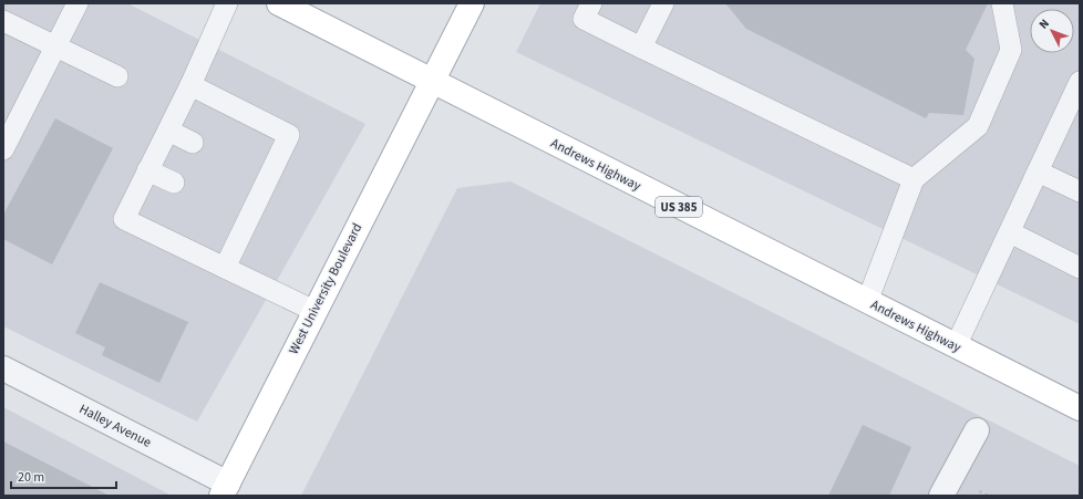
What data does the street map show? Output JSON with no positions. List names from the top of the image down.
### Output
{
  "streets": {
    "main road": ["Andrews Highway", "US 385", "West University Boulevard"],
    "street": ["Halley Avenue"]
  },
  "crossings": [
    ["Andrews Highway", "West University Boulevard"],
    ["West University Boulevard", "Halley Avenue"]
  ],
  "scale_bar": "20 m",
  "north": "top left"
}
